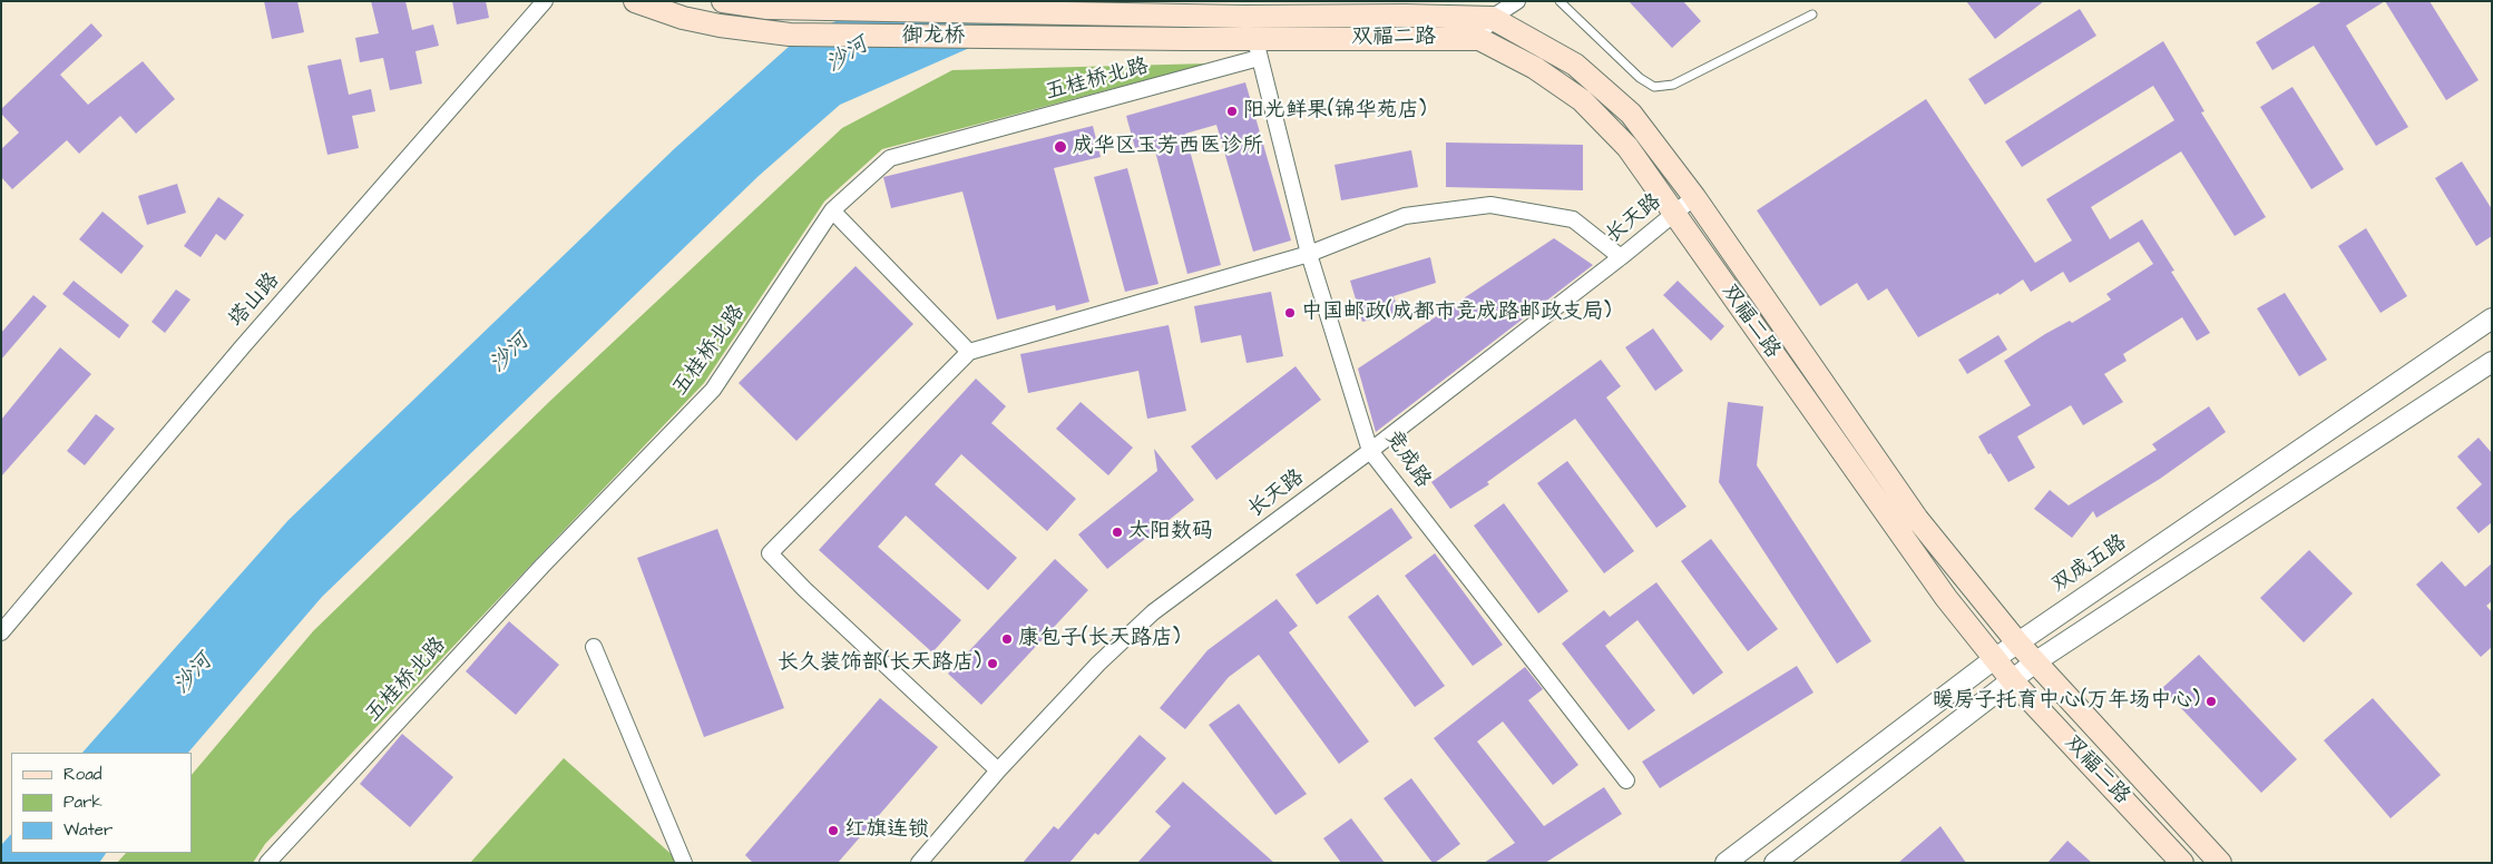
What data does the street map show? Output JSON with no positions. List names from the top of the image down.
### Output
{
  "streets": {
    "main road": ["御龙桥", "双福二路"],
    "street": [
      "五桂桥北路",
      "长天路",
      "塔山路",
      "竞成路",
      "双成五路"
    ]
  },
  "crossings": [
    ["御龙桥", "双福二路"],
    ["双福二路", "五桂桥北路"],
    ["双福二路", "长天路"],
    ["双福二路", "竞成路"],
    ["双福二路", "双成五路"],
    ["五桂桥北路", "竞成路"],
    ["长天路", "竞成路"]
  ],
  "water": ["沙河"],
  "places": [
    "阳光鲜果(锦华苑店)",
    "成华区玉芳西医诊所",
    "中国邮政(成都市竞成路邮政支局)",
    "太阳数码",
    "康包子(长天路店)",
    "长久装饰部(长天路店)",
    "暖房子托育中心(万年场中心)",
    "红旗连锁"
  ],
  "legend": ["Road", "Park", "Water"]
}
